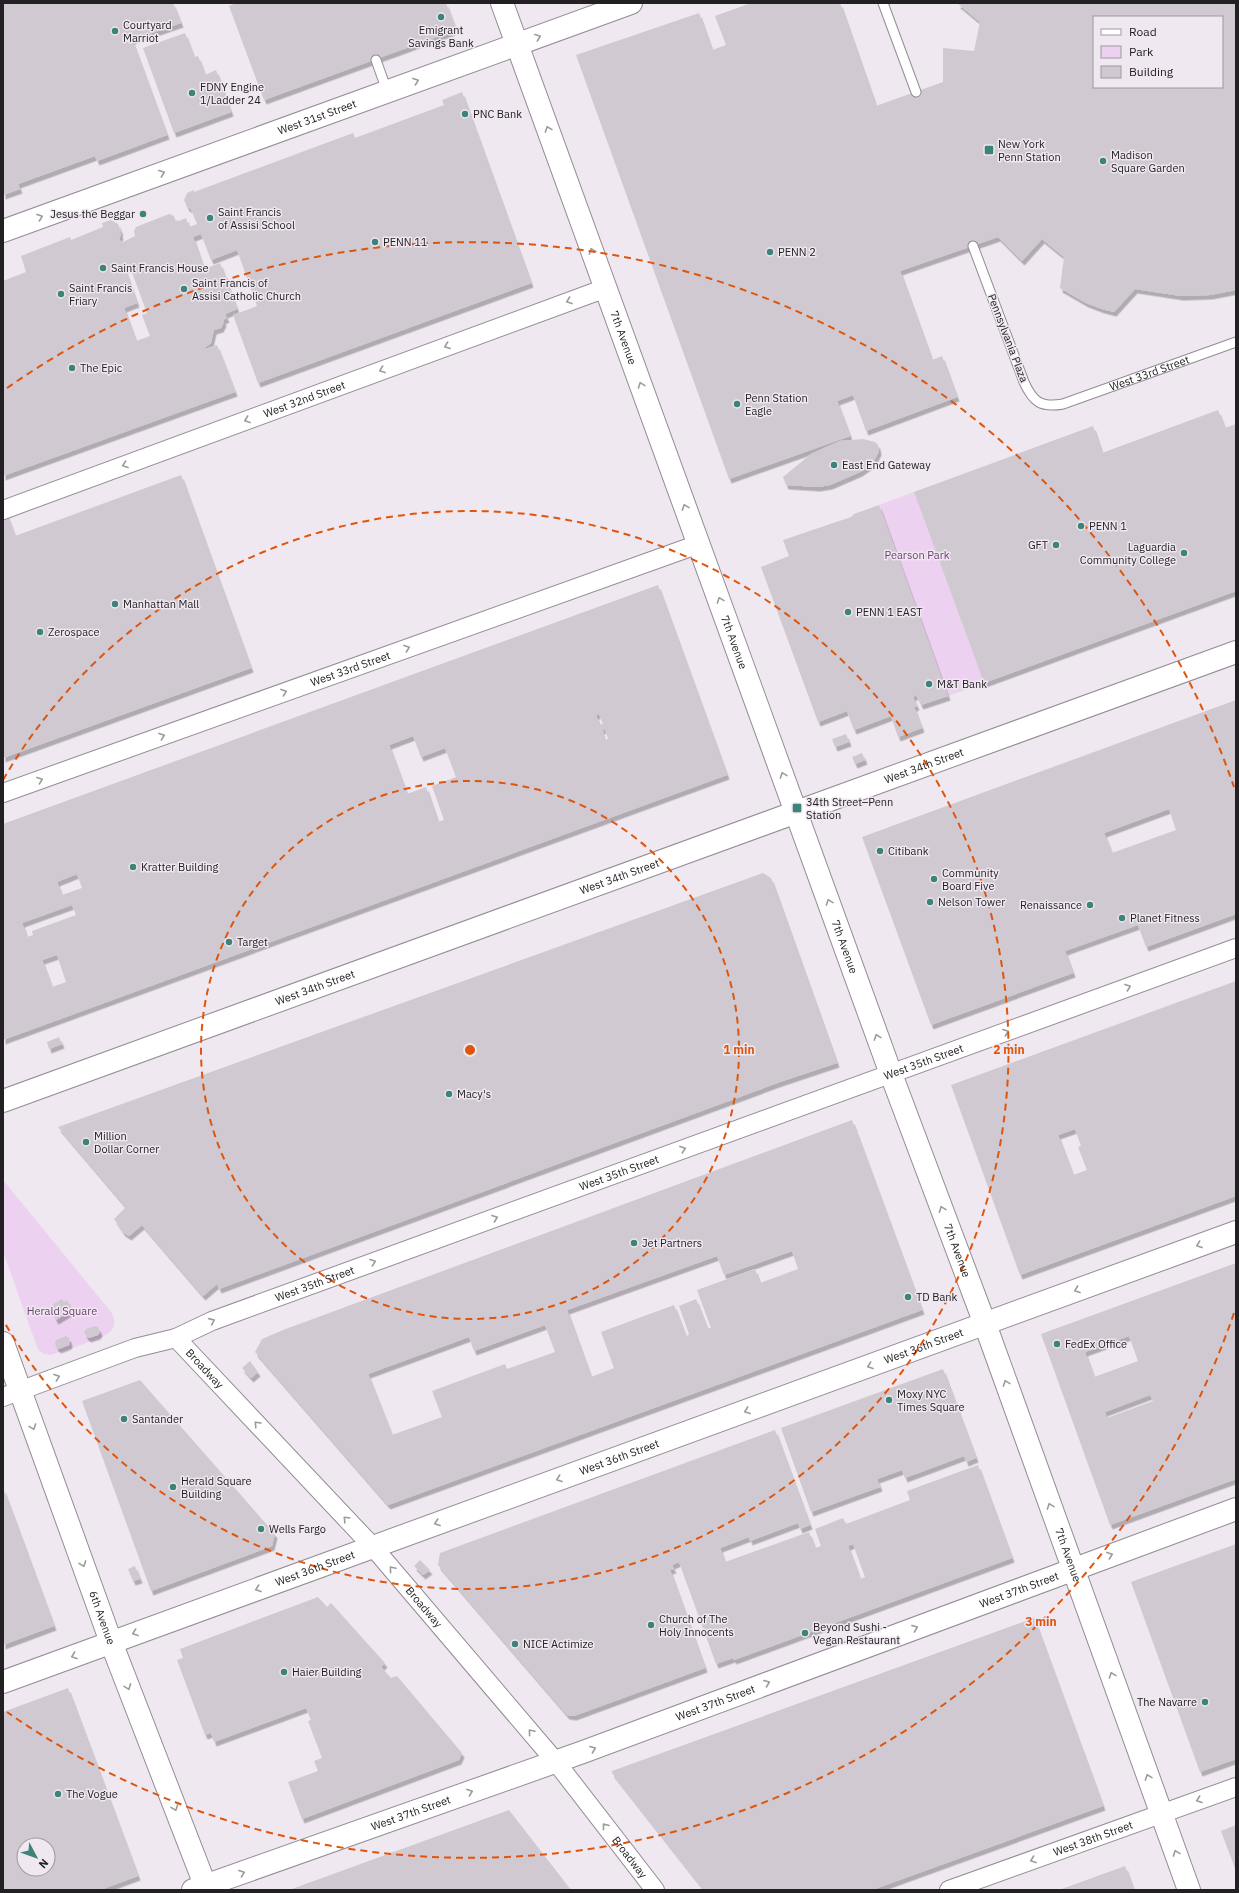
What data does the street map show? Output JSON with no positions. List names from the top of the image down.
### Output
{
  "streets": {
    "main road": [
      "West 31st Street",
      "7th Avenue",
      "West 34th Street",
      "West 36th Street",
      "West 37th Street",
      "6th Avenue"
    ],
    "street": [
      "West 33rd Street",
      "West 32nd Street",
      "West 35th Street",
      "Broadway",
      "West 38th Street"
    ],
    "lane": ["Pennsylvania Plaza"]
  },
  "crossings": [
    ["West 31st Street", "7th Avenue"],
    ["7th Avenue", "West 33rd Street"],
    ["7th Avenue", "West 32nd Street"],
    ["7th Avenue", "West 34th Street"],
    ["7th Avenue", "West 35th Street"],
    ["7th Avenue", "West 36th Street"],
    ["7th Avenue", "West 37th Street"],
    ["7th Avenue", "West 38th Street"],
    ["Pennsylvania Plaza", "West 33rd Street"],
    ["West 35th Street", "Broadway"],
    ["West 35th Street", "6th Avenue"],
    ["West 36th Street", "Broadway"],
    ["West 36th Street", "6th Avenue"],
    ["Broadway", "West 37th Street"],
    ["West 37th Street", "6th Avenue"]
  ],
  "one_way": [
    "West 31st Street",
    "7th Avenue",
    "West 33rd Street",
    "West 32nd Street",
    "West 35th Street",
    "West 36th Street",
    "Broadway",
    "West 37th Street",
    "6th Avenue",
    "West 38th Street"
  ],
  "parks": ["Pearson Park", "Herald Square"],
  "places": {
    "other": [
      "Emigrant Savings Bank",
      "Courtyard Marriot",
      "FDNY Engine 1/Ladder 24",
      "PNC Bank",
      "Madison Square Garden",
      "Jesus the Beggar",
      "Saint Francis of Assisi School",
      "PENN 11",
      "PENN 2",
      "Saint Francis House",
      "Saint Francis of Assisi Catholic Church",
      "Saint Francis Friary",
      "The Epic",
      "Penn Station Eagle",
      "East End Gateway",
      "PENN 1",
      "GFT",
      "Laguardia Community College",
      "Manhattan Mall",
      "PENN 1 EAST",
      "Zerospace",
      "M&T Bank",
      "Citibank",
      "Kratter Building",
      "Community Board Five",
      "Nelson Tower",
      "Renaissance",
      "Planet Fitness",
      "Target",
      "Macy's",
      "Million Dollar Corner",
      "Jet Partners",
      "TD Bank",
      "FedEx Office",
      "Moxy NYC Times Square",
      "Santander",
      "Herald Square Building",
      "Wells Fargo",
      "Church of The Holy Innocents",
      "Beyond Sushi - Vegan Restaurant",
      "NICE Actimize",
      "Haier Building",
      "The Navarre",
      "The Vogue"
    ],
    "transit": ["New York Penn Station", "34th Street–Penn Station"]
  },
  "legend": ["Road", "Park", "Building"],
  "north": "bottom right",
  "rings": ["1 min", "2 min", "3 min"]
}
